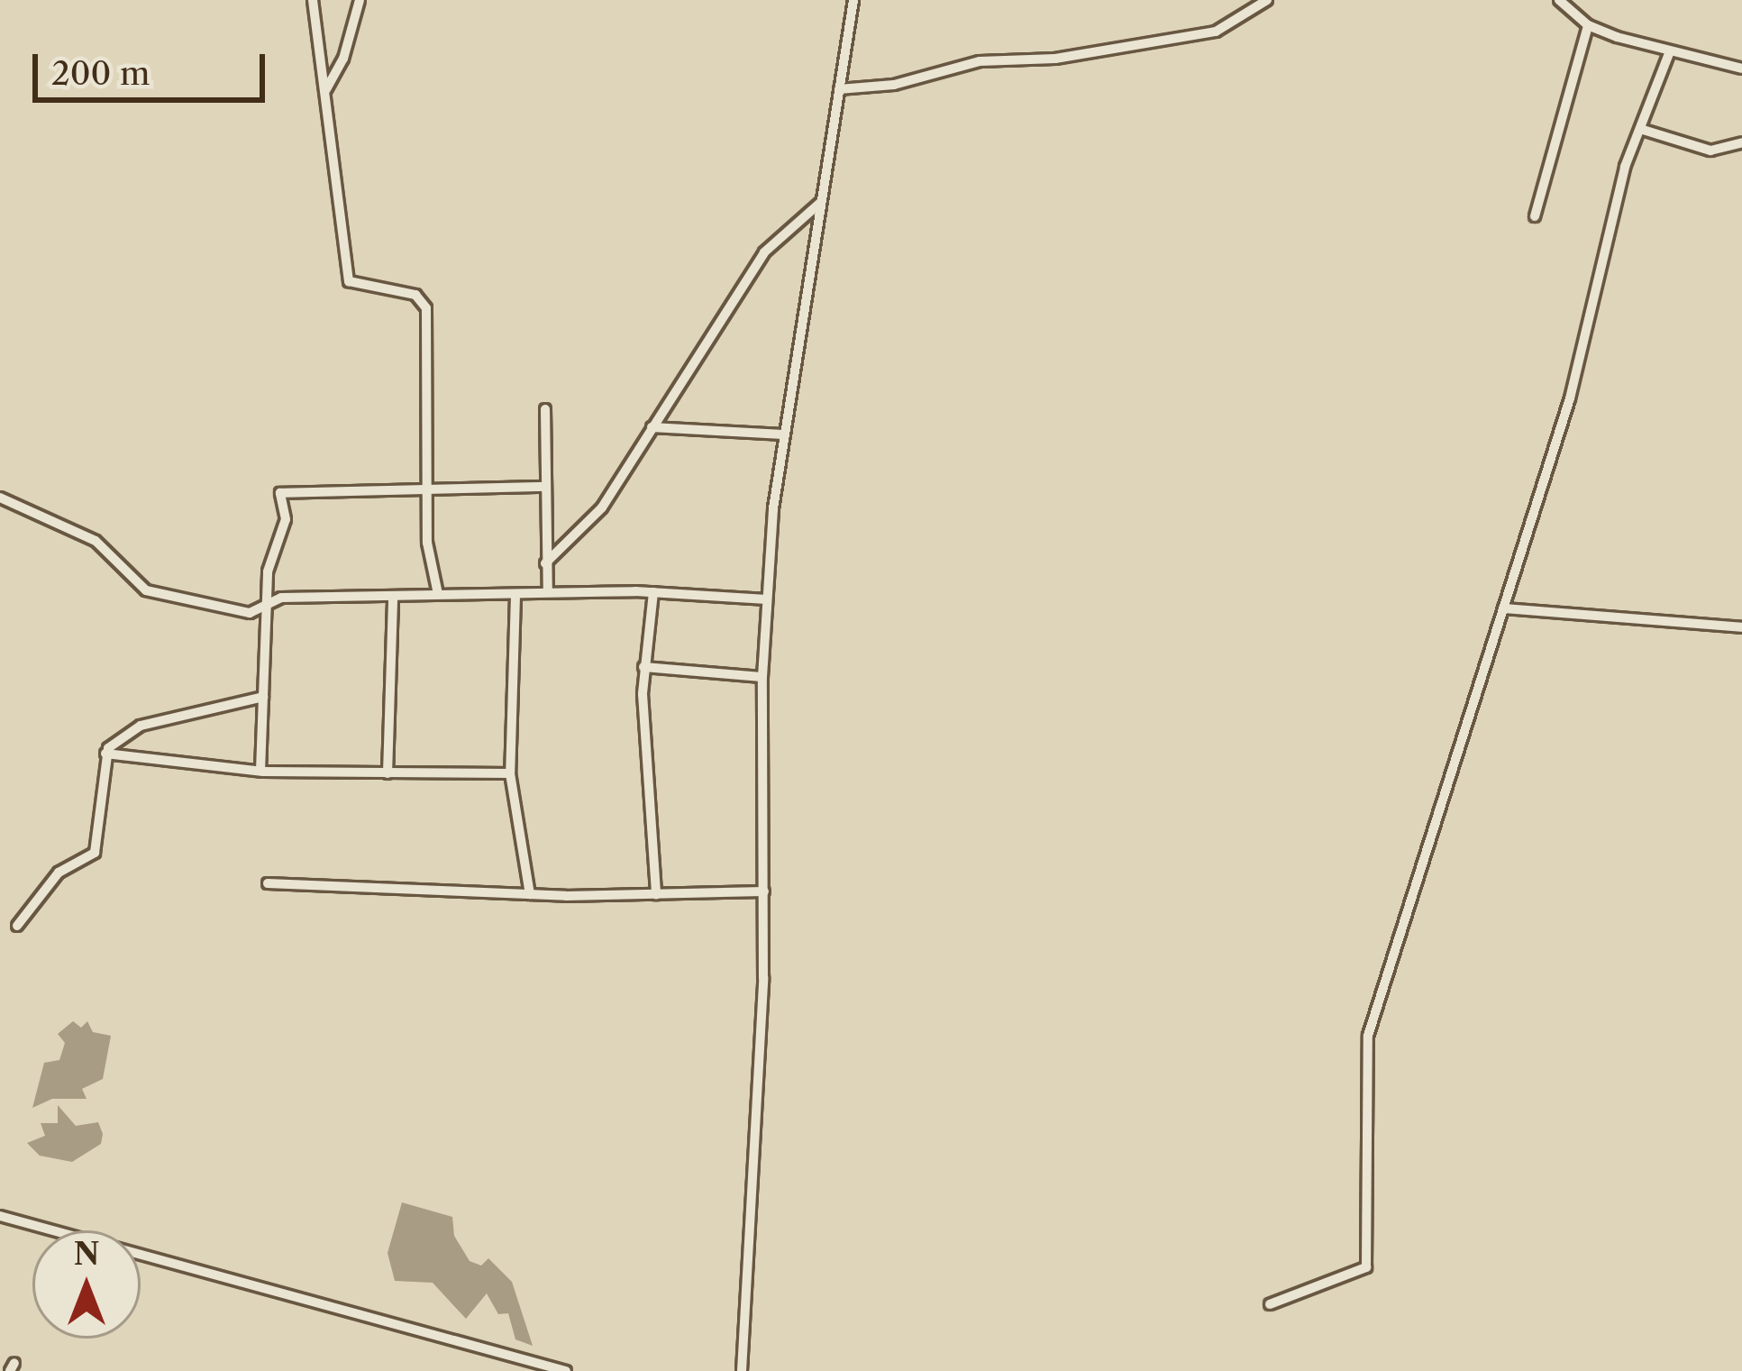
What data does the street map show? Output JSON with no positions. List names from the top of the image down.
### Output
{
  "scale_bar": "200 m",
  "north": "top"
}
